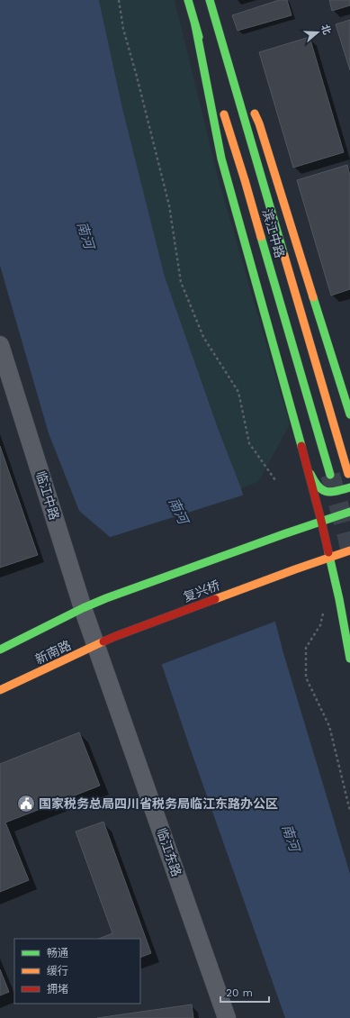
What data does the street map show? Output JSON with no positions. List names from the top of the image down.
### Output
{
  "streets": {
    "main road": ["滨江中路", "复兴桥", "新南路"],
    "street": ["临江中路", "临江东路"]
  },
  "crossings": [
    ["临江中路", "新南路"],
    ["临江中路", "临江东路"],
    ["复兴桥", "新南路"],
    ["新南路", "临江东路"]
  ],
  "water": ["南河"],
  "places": {
    "public building": ["国家税务总局四川省税务局临江东路办公区"]
  },
  "legend": ["畅通", "缓行", "拥堵"],
  "scale_bar": "20 m",
  "north": "right"
}
